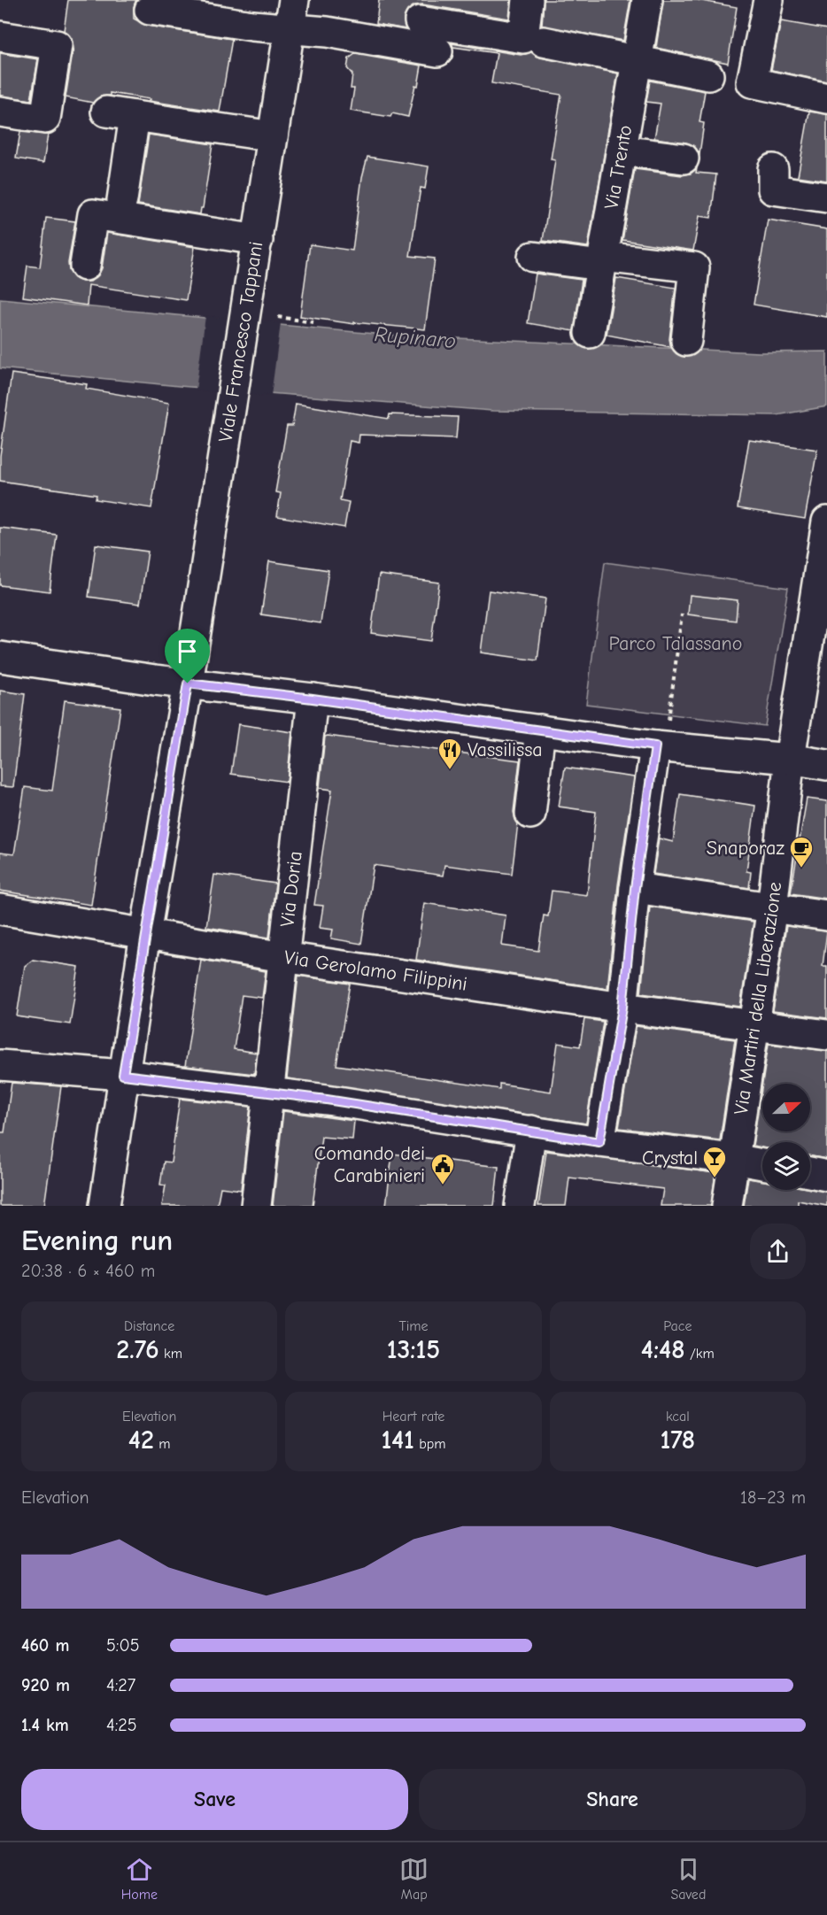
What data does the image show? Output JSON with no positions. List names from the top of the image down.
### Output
{
  "streets": {
    "street": [
      "Via Trento",
      "Viale Francesco Tappani",
      "Via Doria",
      "Via Gerolamo Filippini",
      "Via Martiri della Liberazione"
    ]
  },
  "crossings": [
    ["Viale Francesco Tappani", "Via Gerolamo Filippini"],
    ["Via Doria", "Via Gerolamo Filippini"],
    ["Via Gerolamo Filippini", "Via Martiri della Liberazione"]
  ],
  "water": ["Rupinaro"],
  "parks": ["Parco Talassano"],
  "places": {
    "restaurant": ["Vassilissa"],
    "cafe": ["Snaporaz"],
    "bar": ["Crystal"],
    "public building": ["Comando dei Carabinieri"]
  },
  "north": "right",
  "page": {
    "heading": ["Evening run", "20:38 · 6 × 460 m"],
    "stats": [
      ["Distance", "2.76 km"],
      ["Time", "13:15"],
      ["Pace", "4:48 /km"],
      ["Elevation", "42 m"],
      ["Heart rate", "141 bpm"],
      ["kcal", "178"]
    ],
    "chart": ["Elevation", "18–23 m"],
    "list": [
      {
        "name": "460 m",
        "note": "5:05"
      },
      {
        "name": "920 m",
        "note": "4:27"
      },
      {
        "name": "1.4 km",
        "note": "4:25"
      }
    ],
    "buttons": ["Save", "Share"],
    "tabs": ["Home", "Map", "Saved"]
  }
}
